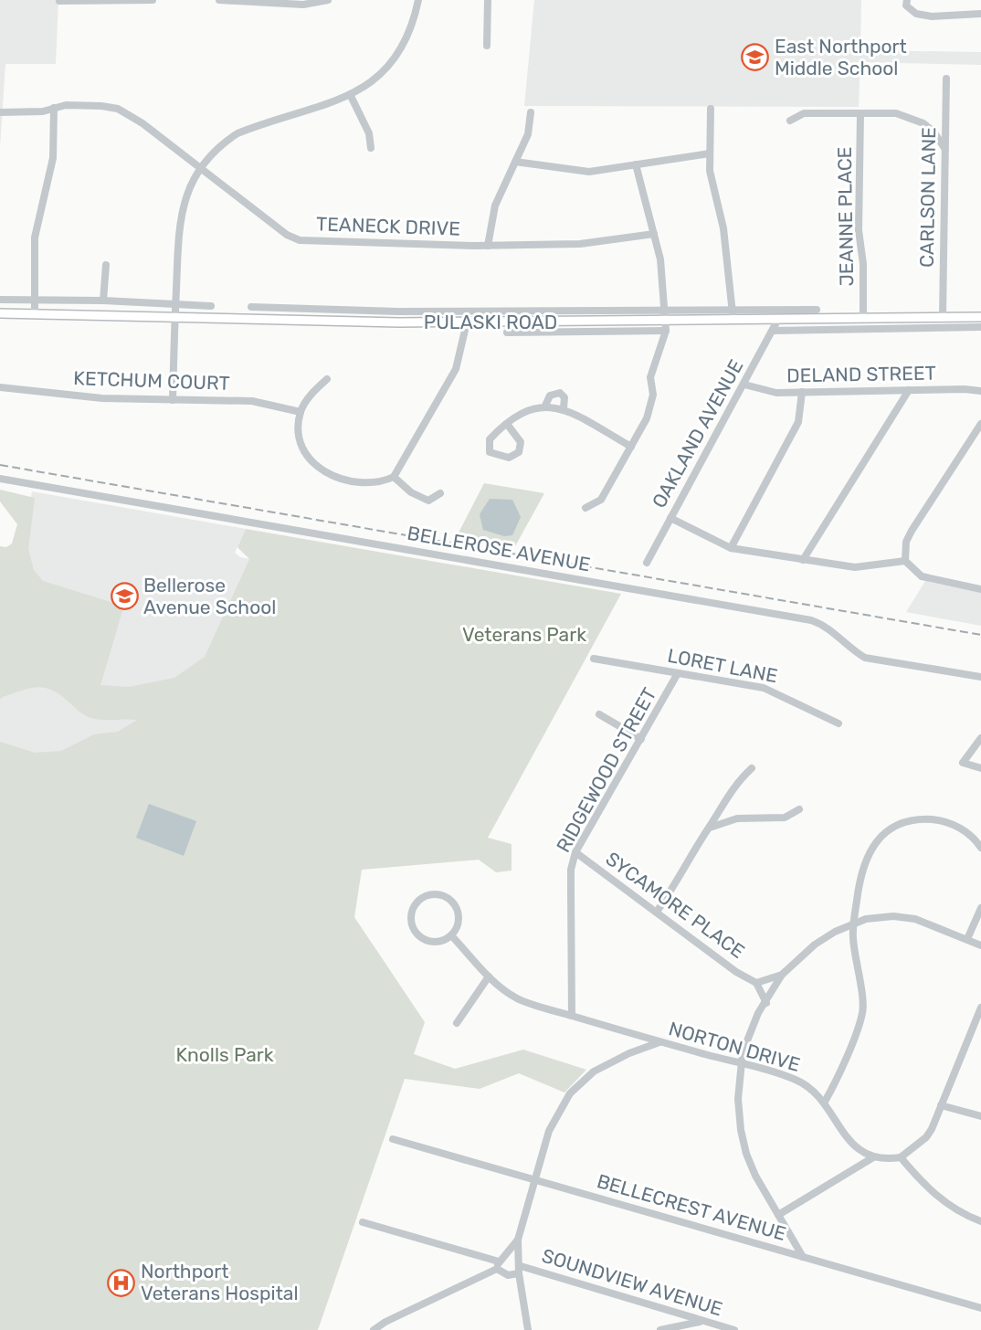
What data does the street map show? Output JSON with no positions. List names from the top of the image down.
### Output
{
  "streets": {
    "main road": ["PULASKI ROAD"],
    "street": [
      "CARLSON LANE",
      "JEANNE PLACE",
      "TEANECK DRIVE",
      "DELAND STREET",
      "KETCHUM COURT",
      "OAKLAND AVENUE",
      "BELLEROSE AVENUE",
      "LORET LANE",
      "RIDGEWOOD STREET",
      "SYCAMORE PLACE",
      "NORTON DRIVE",
      "BELLECREST AVENUE",
      "SOUNDVIEW AVENUE"
    ]
  },
  "crossings": [
    ["CARLSON LANE", "PULASKI ROAD"],
    ["JEANNE PLACE", "PULASKI ROAD"],
    ["PULASKI ROAD", "OAKLAND AVENUE"],
    ["DELAND STREET", "OAKLAND AVENUE"],
    ["LORET LANE", "RIDGEWOOD STREET"],
    ["RIDGEWOOD STREET", "SYCAMORE PLACE"],
    ["RIDGEWOOD STREET", "NORTON DRIVE"]
  ],
  "parks": ["Veterans Park", "Knolls Park"],
  "places": {
    "school or university": ["East Northport Middle School", "Bellerose Avenue School"],
    "hospital": ["Northport Veterans Hospital"]
  }
}
